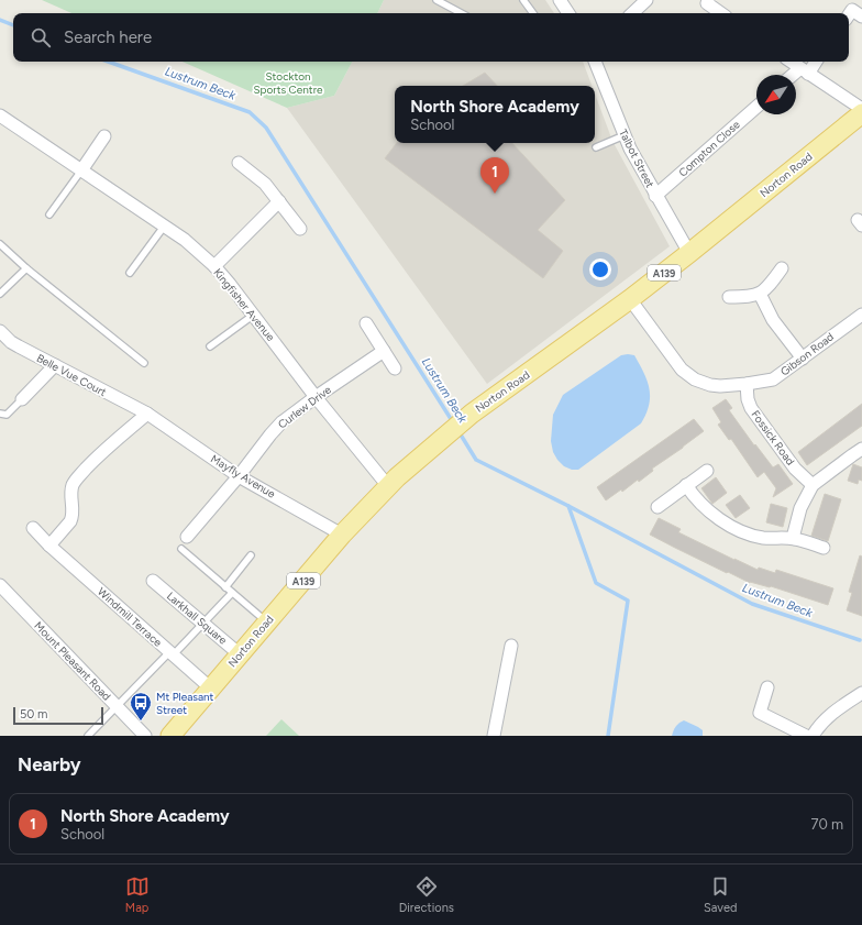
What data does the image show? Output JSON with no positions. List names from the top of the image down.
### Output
{
  "streets": {
    "main road": ["Norton Road", "A139"],
    "street": [
      "Compton Close",
      "Talbot Street",
      "Kingfisher Avenue",
      "Gibson Road",
      "Belle Vue Court",
      "Curlew Drive",
      "Fossick Road",
      "Mayfly Avenue",
      "Windmill Terrace",
      "Larkhall Square",
      "Mount Pleasant Road"
    ]
  },
  "crossings": [
    ["Compton Close", "Talbot Street"],
    ["Talbot Street", "Norton Road"],
    ["Norton Road", "Kingfisher Avenue"],
    ["Norton Road", "Gibson Road"],
    ["Norton Road", "Mayfly Avenue"],
    ["Norton Road", "Windmill Terrace"],
    ["Norton Road", "Larkhall Square"],
    ["Kingfisher Avenue", "Curlew Drive"],
    ["Gibson Road", "Fossick Road"],
    ["Belle Vue Court", "Mayfly Avenue"],
    ["Curlew Drive", "Mayfly Avenue"]
  ],
  "water": ["Lustrum Beck"],
  "parks": ["Stockton Sports Centre"],
  "places": {
    "bus stop": ["Mt Pleasant Street"]
  },
  "scale_bar": "50 m",
  "north": "bottom left",
  "page": {
    "search": "Search here",
    "popup": ["North Shore Academy", "School"],
    "pins": "1",
    "scale": "50 m",
    "heading": "Nearby",
    "list": [
      {
        "mark": "1",
        "name": "North Shore Academy",
        "note": "School",
        "value": "70 m"
      }
    ],
    "nav": ["Map", "Directions", "Saved"]
  }
}
